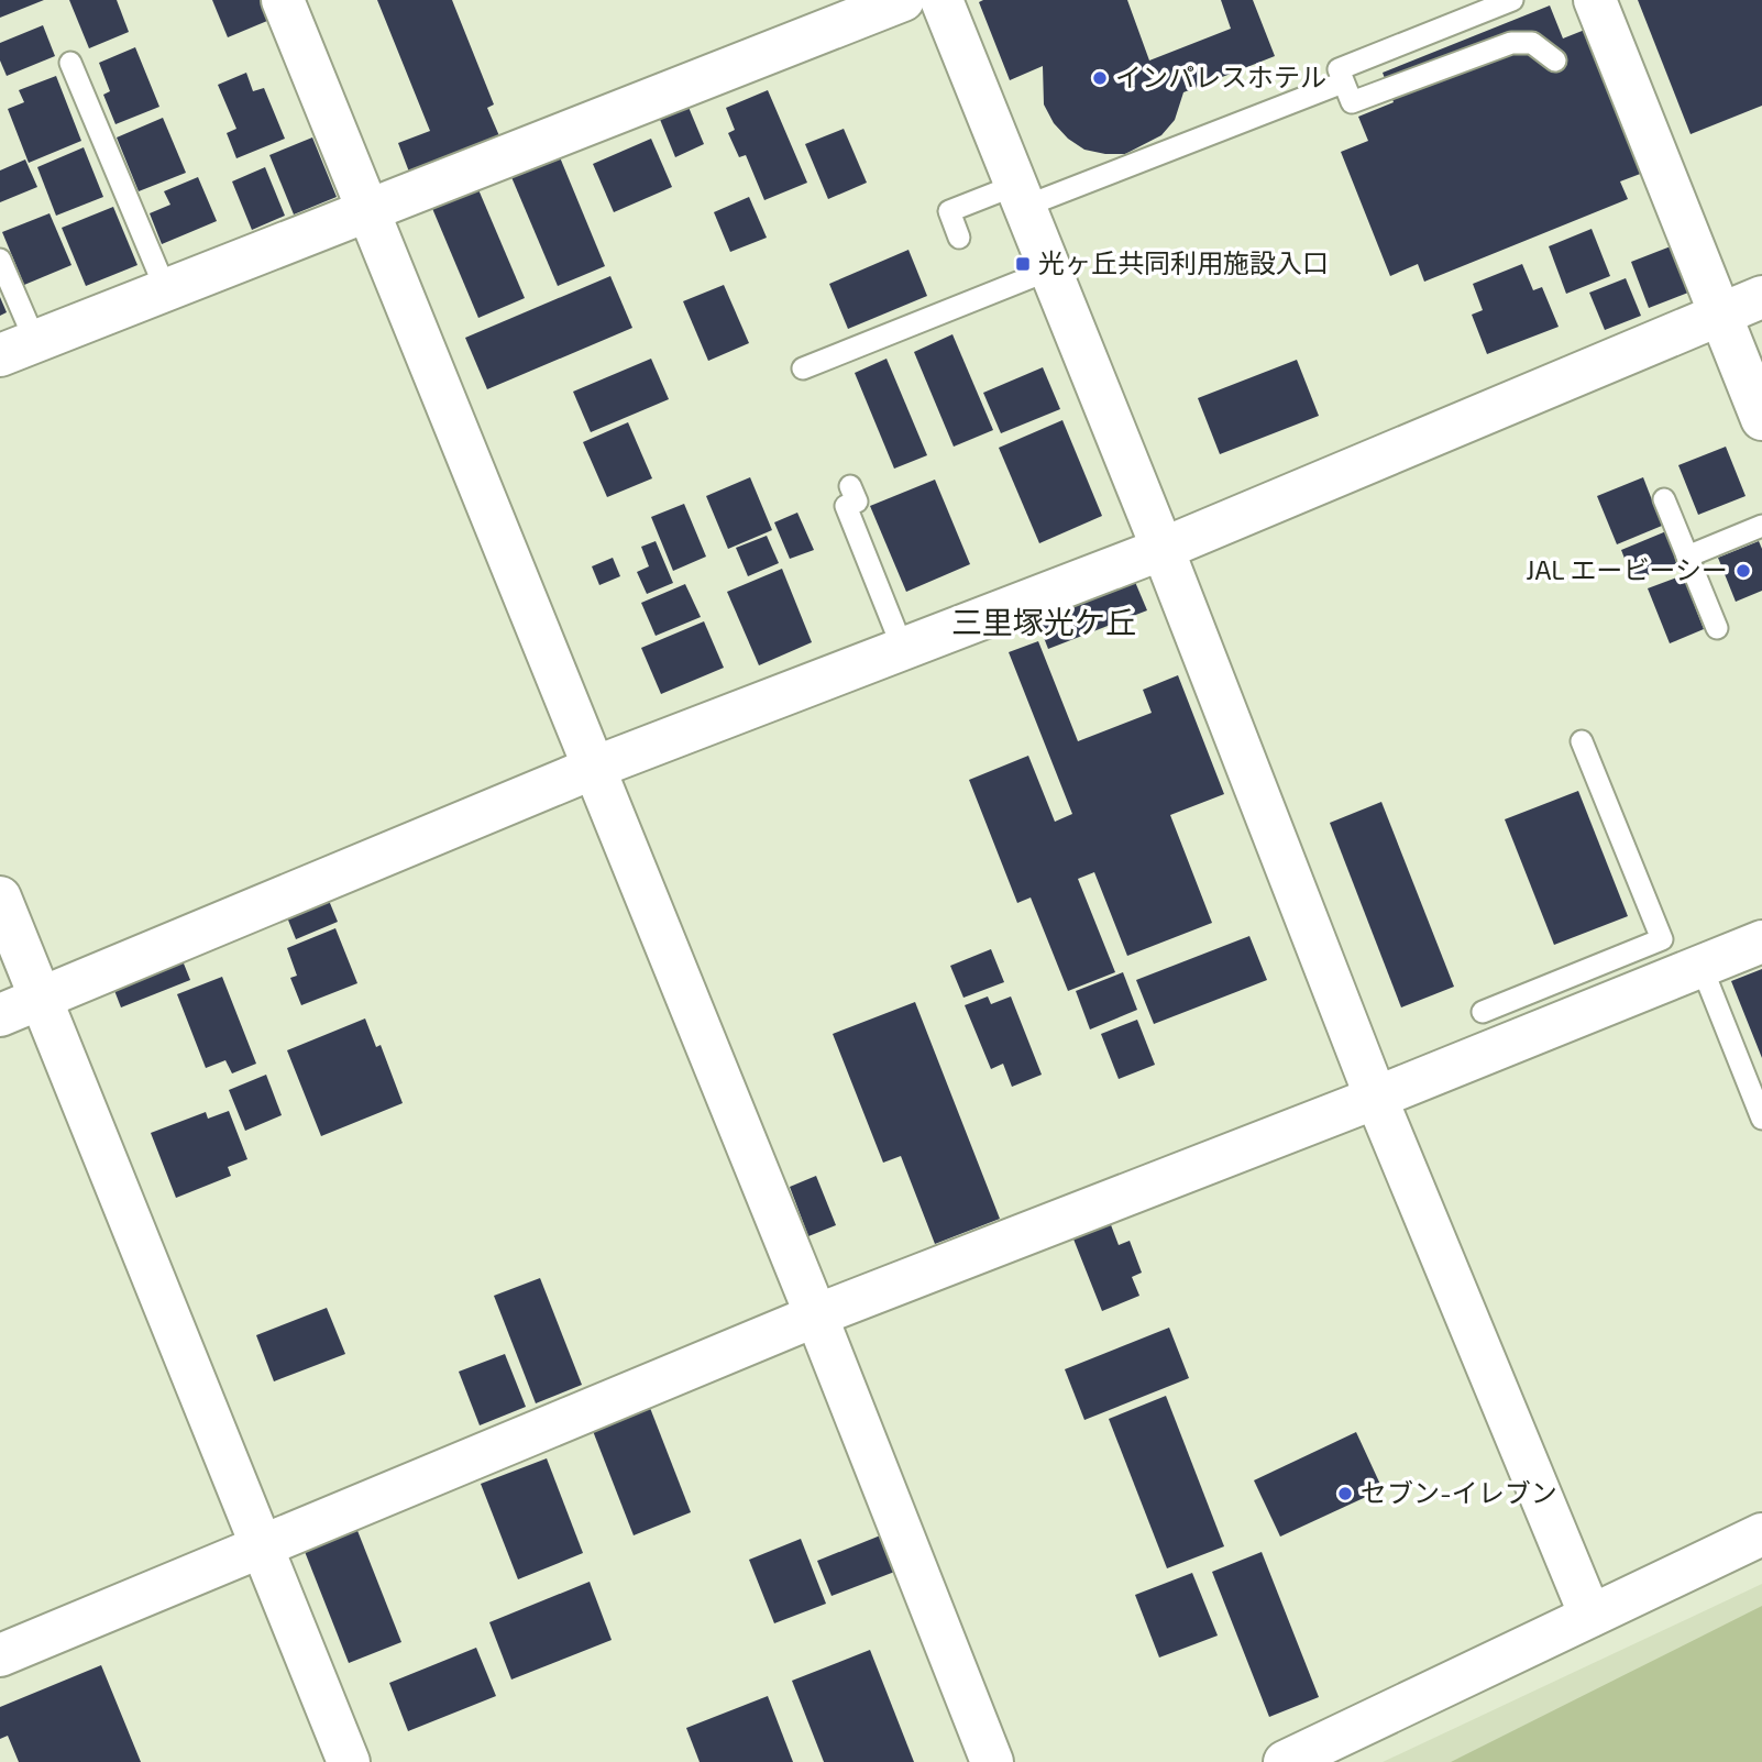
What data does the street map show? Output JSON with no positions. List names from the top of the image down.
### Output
{
  "districts": ["三里塚光ケ丘"],
  "places": {
    "other": ["インパレスホテル", "JAL エービーシー", "セブン-イレブン"],
    "transit": ["光ヶ丘共同利用施設入口"]
  }
}
